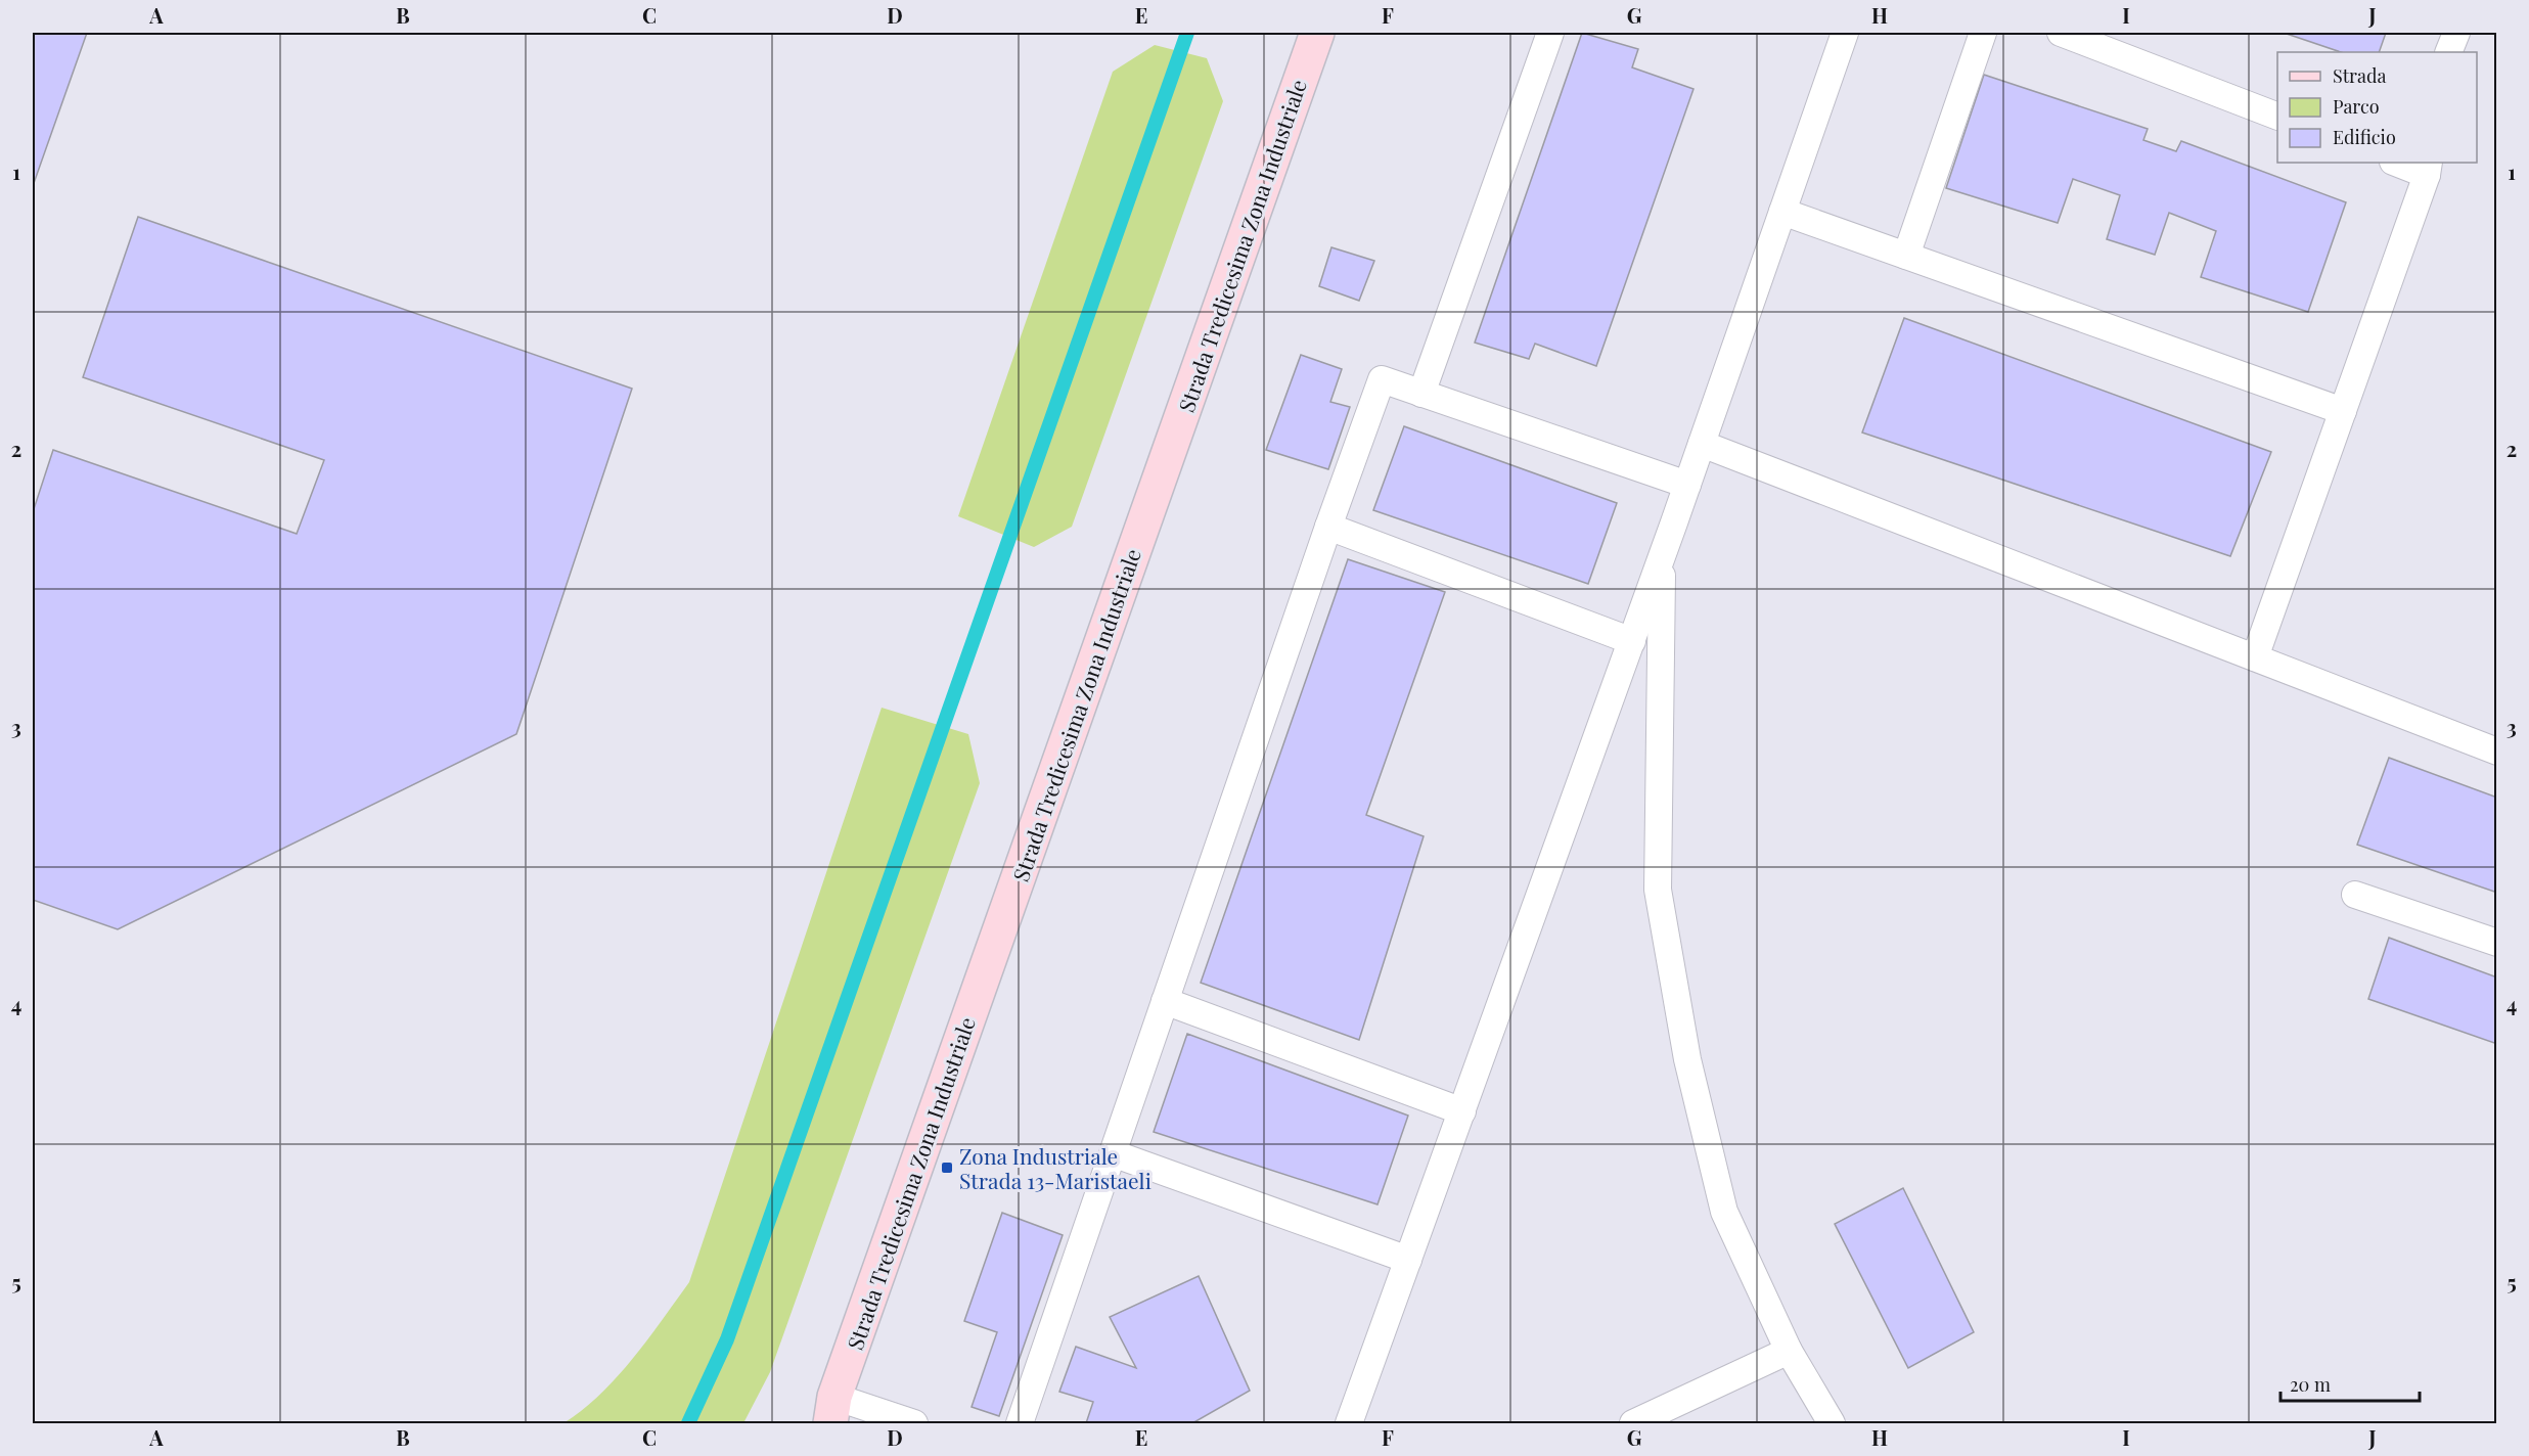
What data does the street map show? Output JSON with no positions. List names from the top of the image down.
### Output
{
  "streets": {
    "street": ["Strada Tredicesima Zona Industriale"]
  },
  "places": {
    "transit": ["Zona Industriale Strada 13-Maristaeli"]
  },
  "legend": ["Strada", "Parco", "Edificio"],
  "scale_bar": "20 m",
  "grid": {
    "columns": [
      "A",
      "B",
      "C",
      "D",
      "E",
      "F",
      "G",
      "H",
      "I",
      "J"
    ],
    "rows": [
      "1",
      "2",
      "3",
      "4",
      "5"
    ]
  }
}
